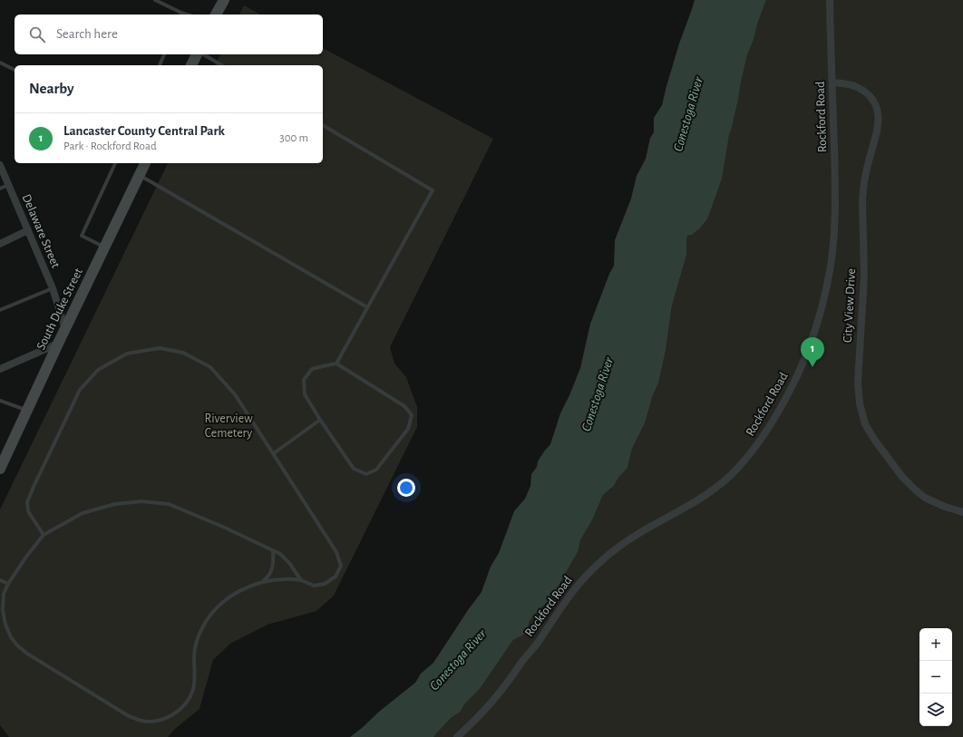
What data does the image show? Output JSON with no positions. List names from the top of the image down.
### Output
{
  "streets": {
    "main road": ["South Duke Street"],
    "street": ["Rockford Road", "Delaware Street", "City View Drive"]
  },
  "crossings": [
    ["Rockford Road", "City View Drive"],
    ["Delaware Street", "South Duke Street"]
  ],
  "water": ["Conestoga River"],
  "parks": ["Riverview Cemetery"],
  "page": {
    "search": "Search here",
    "heading": "Nearby",
    "list": [
      {
        "mark": "1",
        "name": "Lancaster County Central Park",
        "note": "Park · Rockford Road",
        "value": "300 m"
      }
    ],
    "pins": "1",
    "map_buttons": ["+", "−"]
  }
}
